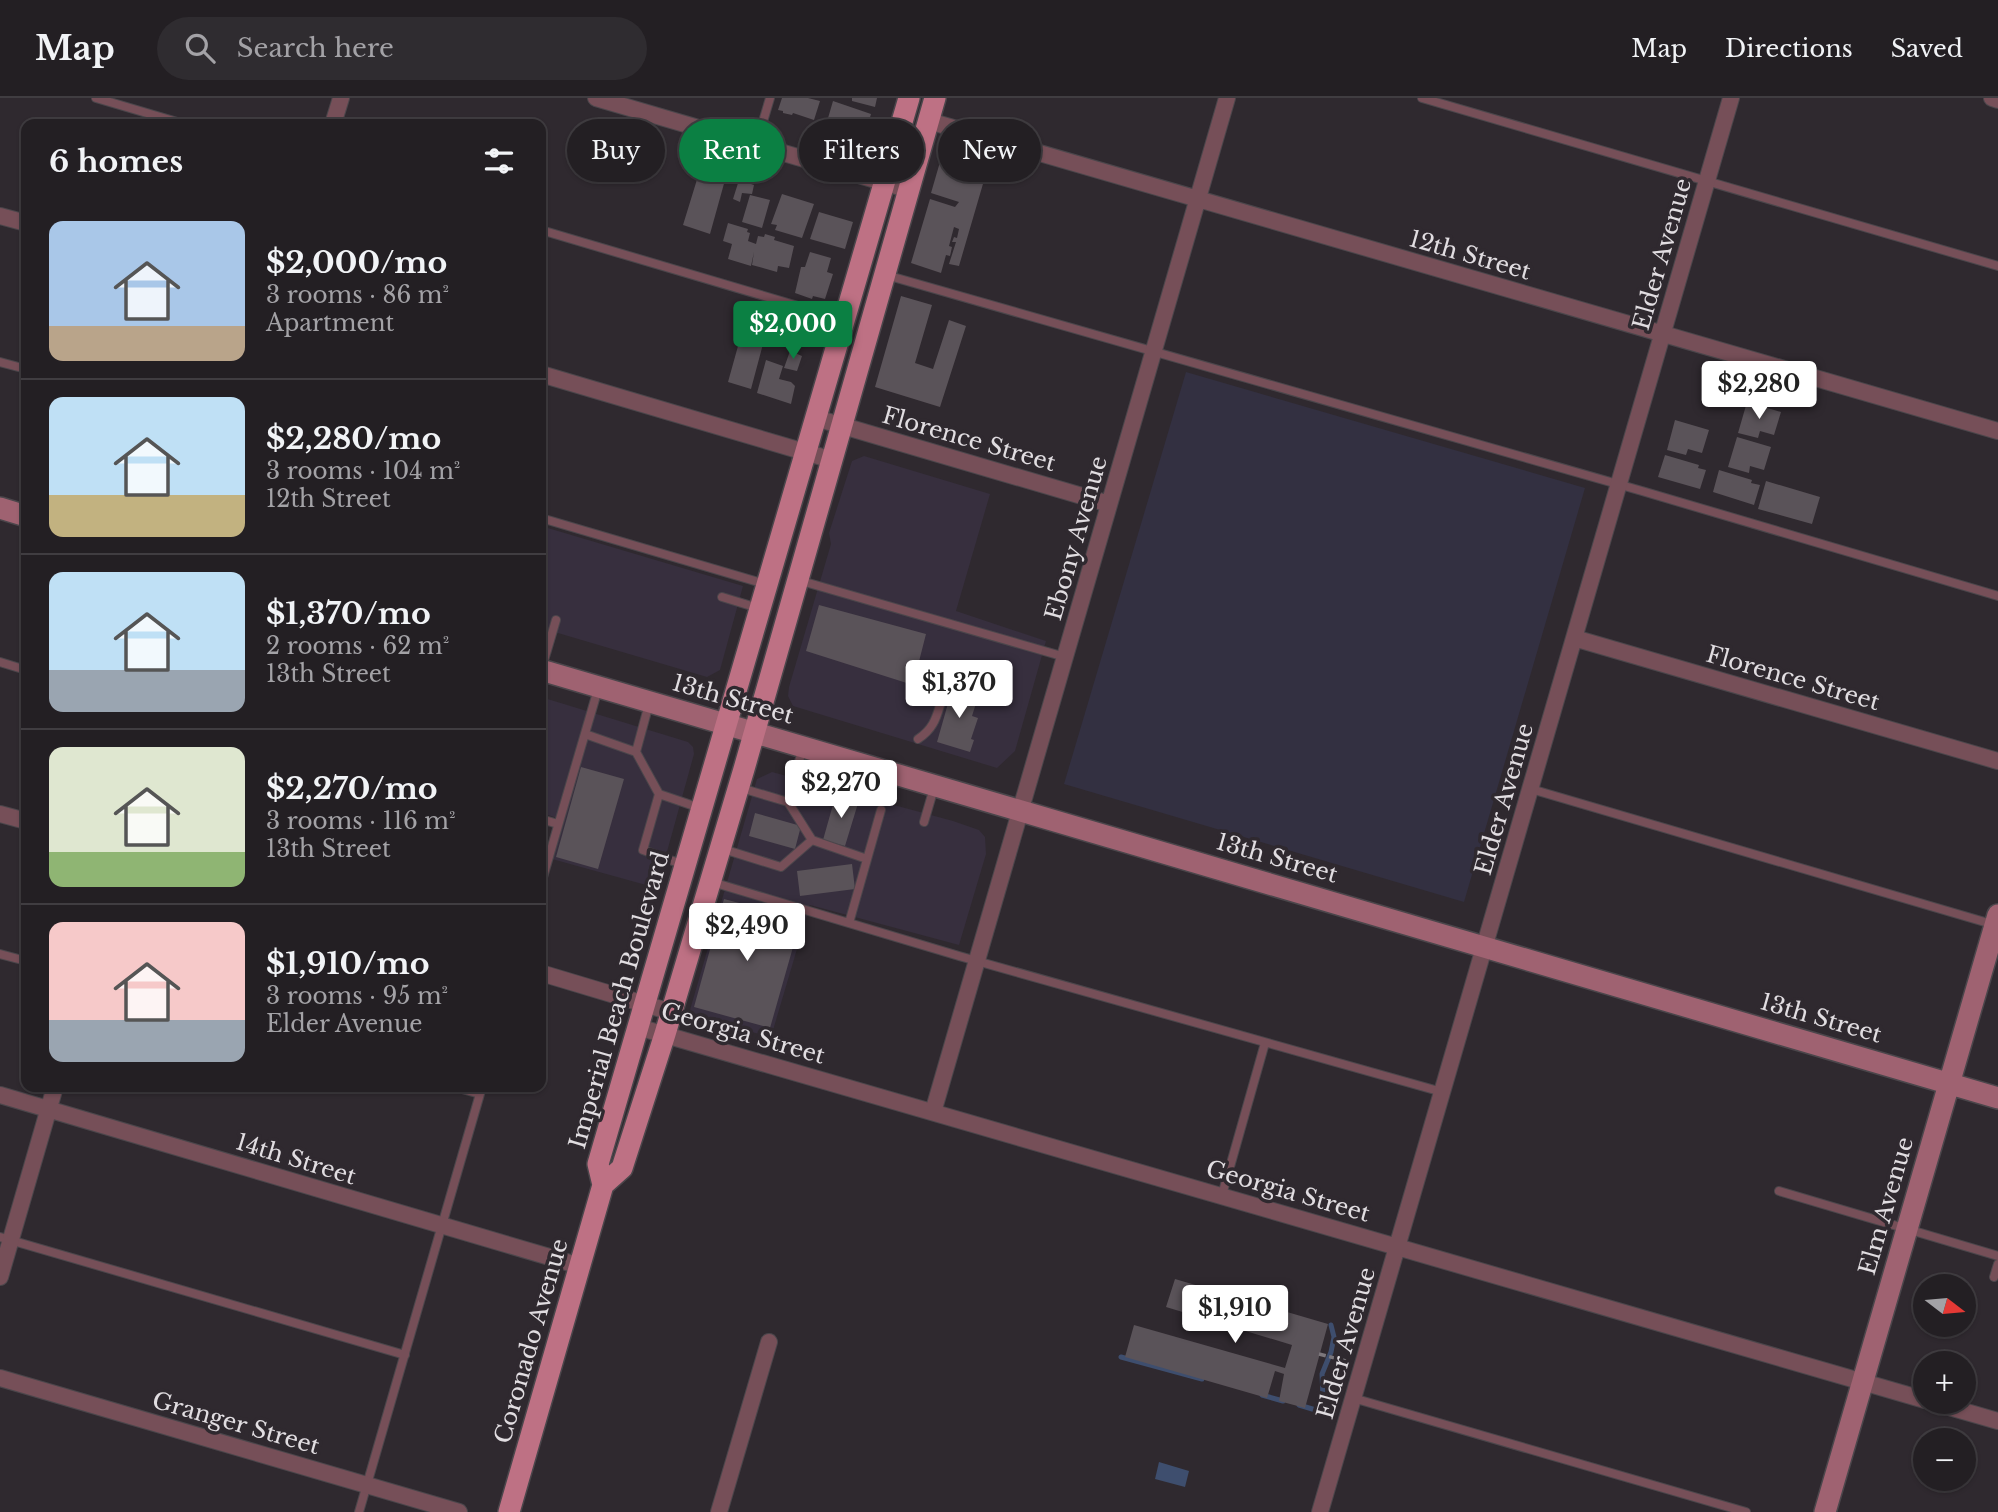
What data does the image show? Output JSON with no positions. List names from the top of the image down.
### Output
{
  "streets": {
    "main road": [
      "13th Street",
      "Imperial Beach Boulevard",
      "Elm Avenue",
      "Coronado Avenue"
    ],
    "street": [
      "Elder Avenue",
      "12th Street",
      "Florence Street",
      "Ebony Avenue",
      "Georgia Street",
      "14th Street",
      "Granger Street"
    ]
  },
  "crossings": [
    ["Elder Avenue", "12th Street"],
    ["Elder Avenue", "Florence Street"],
    ["Elder Avenue", "13th Street"],
    ["Elder Avenue", "Georgia Street"],
    ["12th Street", "Ebony Avenue"],
    ["12th Street", "Imperial Beach Boulevard"],
    ["Florence Street", "Ebony Avenue"],
    ["Florence Street", "Imperial Beach Boulevard"],
    ["Ebony Avenue", "13th Street"],
    ["Ebony Avenue", "Georgia Street"],
    ["13th Street", "Imperial Beach Boulevard"],
    ["13th Street", "Elm Avenue"],
    ["Imperial Beach Boulevard", "Georgia Street"],
    ["Imperial Beach Boulevard", "Coronado Avenue"],
    ["Georgia Street", "Elm Avenue"],
    ["14th Street", "Coronado Avenue"]
  ],
  "north": "right",
  "page": {
    "header": "Map",
    "search": "Search here",
    "nav": ["Map", "Directions", "Saved"],
    "chip": [
      "Buy",
      "Rent",
      "Filters",
      "New"
    ],
    "heading": "6 homes",
    "list": [
      {
        "name": "$2,000/mo",
        "note": "3 rooms · 86 m² · Apartment"
      },
      {
        "name": "$2,280/mo",
        "note": "3 rooms · 104 m² · 12th Street"
      },
      {
        "name": "$1,370/mo",
        "note": "2 rooms · 62 m² · 13th Street"
      },
      {
        "name": "$2,270/mo",
        "note": "3 rooms · 116 m² · 13th Street"
      },
      {
        "name": "$1,910/mo",
        "note": "3 rooms · 95 m² · Elder Avenue"
      }
    ],
    "price": [
      "$2,000",
      "$2,280",
      "$1,370",
      "$2,270",
      "$2,490",
      "$1,910"
    ],
    "map_buttons": ["+", "−"]
  }
}
